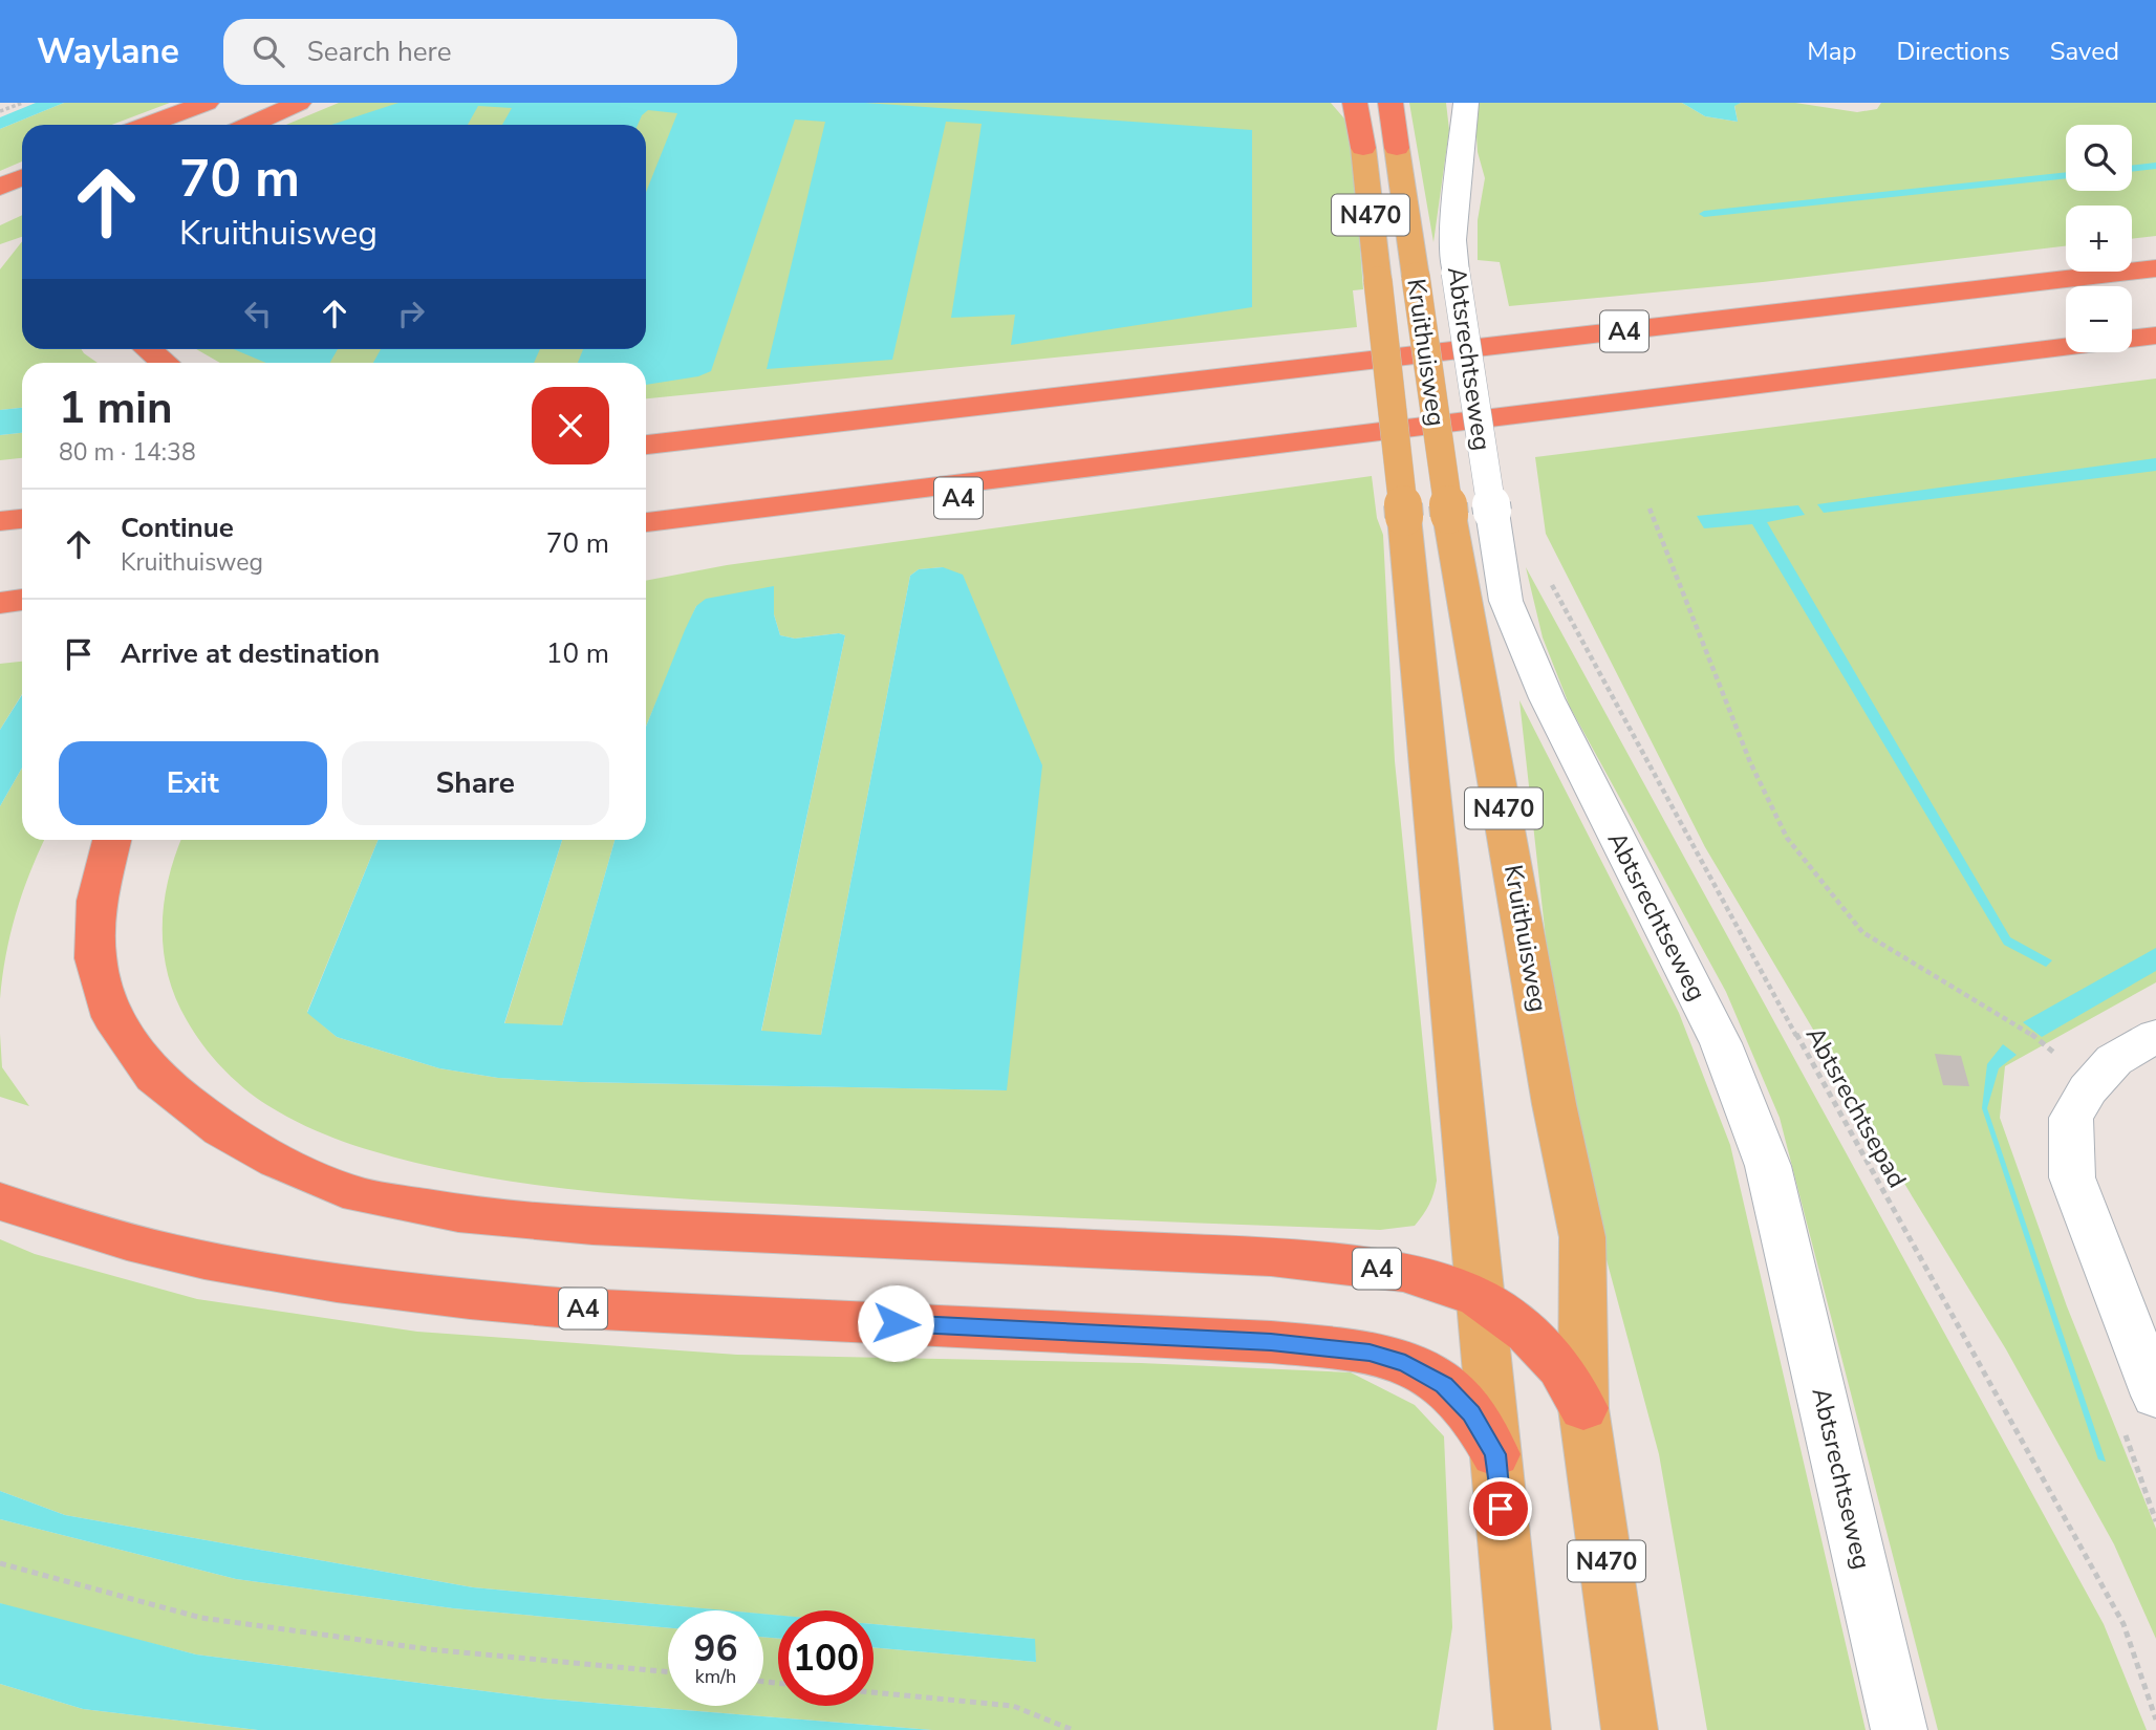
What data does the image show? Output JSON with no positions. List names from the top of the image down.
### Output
{
  "streets": {
    "highway": ["A4"],
    "main road": ["N470", "Kruithuisweg"],
    "street": ["Abtsrechtseweg"],
    "path": ["Abtsrechtsepad"]
  },
  "crossings": [
    ["A4", "Kruithuisweg"]
  ],
  "page": {
    "header": "Waylane",
    "search": "Search here",
    "nav": ["Map", "Directions", "Saved"],
    "map_buttons": ["+", "−"],
    "turn": ["70 m", "Kruithuisweg"],
    "heading": ["1 min", "80 m · 14:38"],
    "list": [
      {
        "name": "Continue",
        "note": "Kruithuisweg",
        "value": "70 m"
      },
      {
        "name": "Arrive at destination",
        "value": "10 m"
      }
    ],
    "buttons": ["Exit", "Share"],
    "speed": "96 km/h",
    "limit": "100"
  }
}
